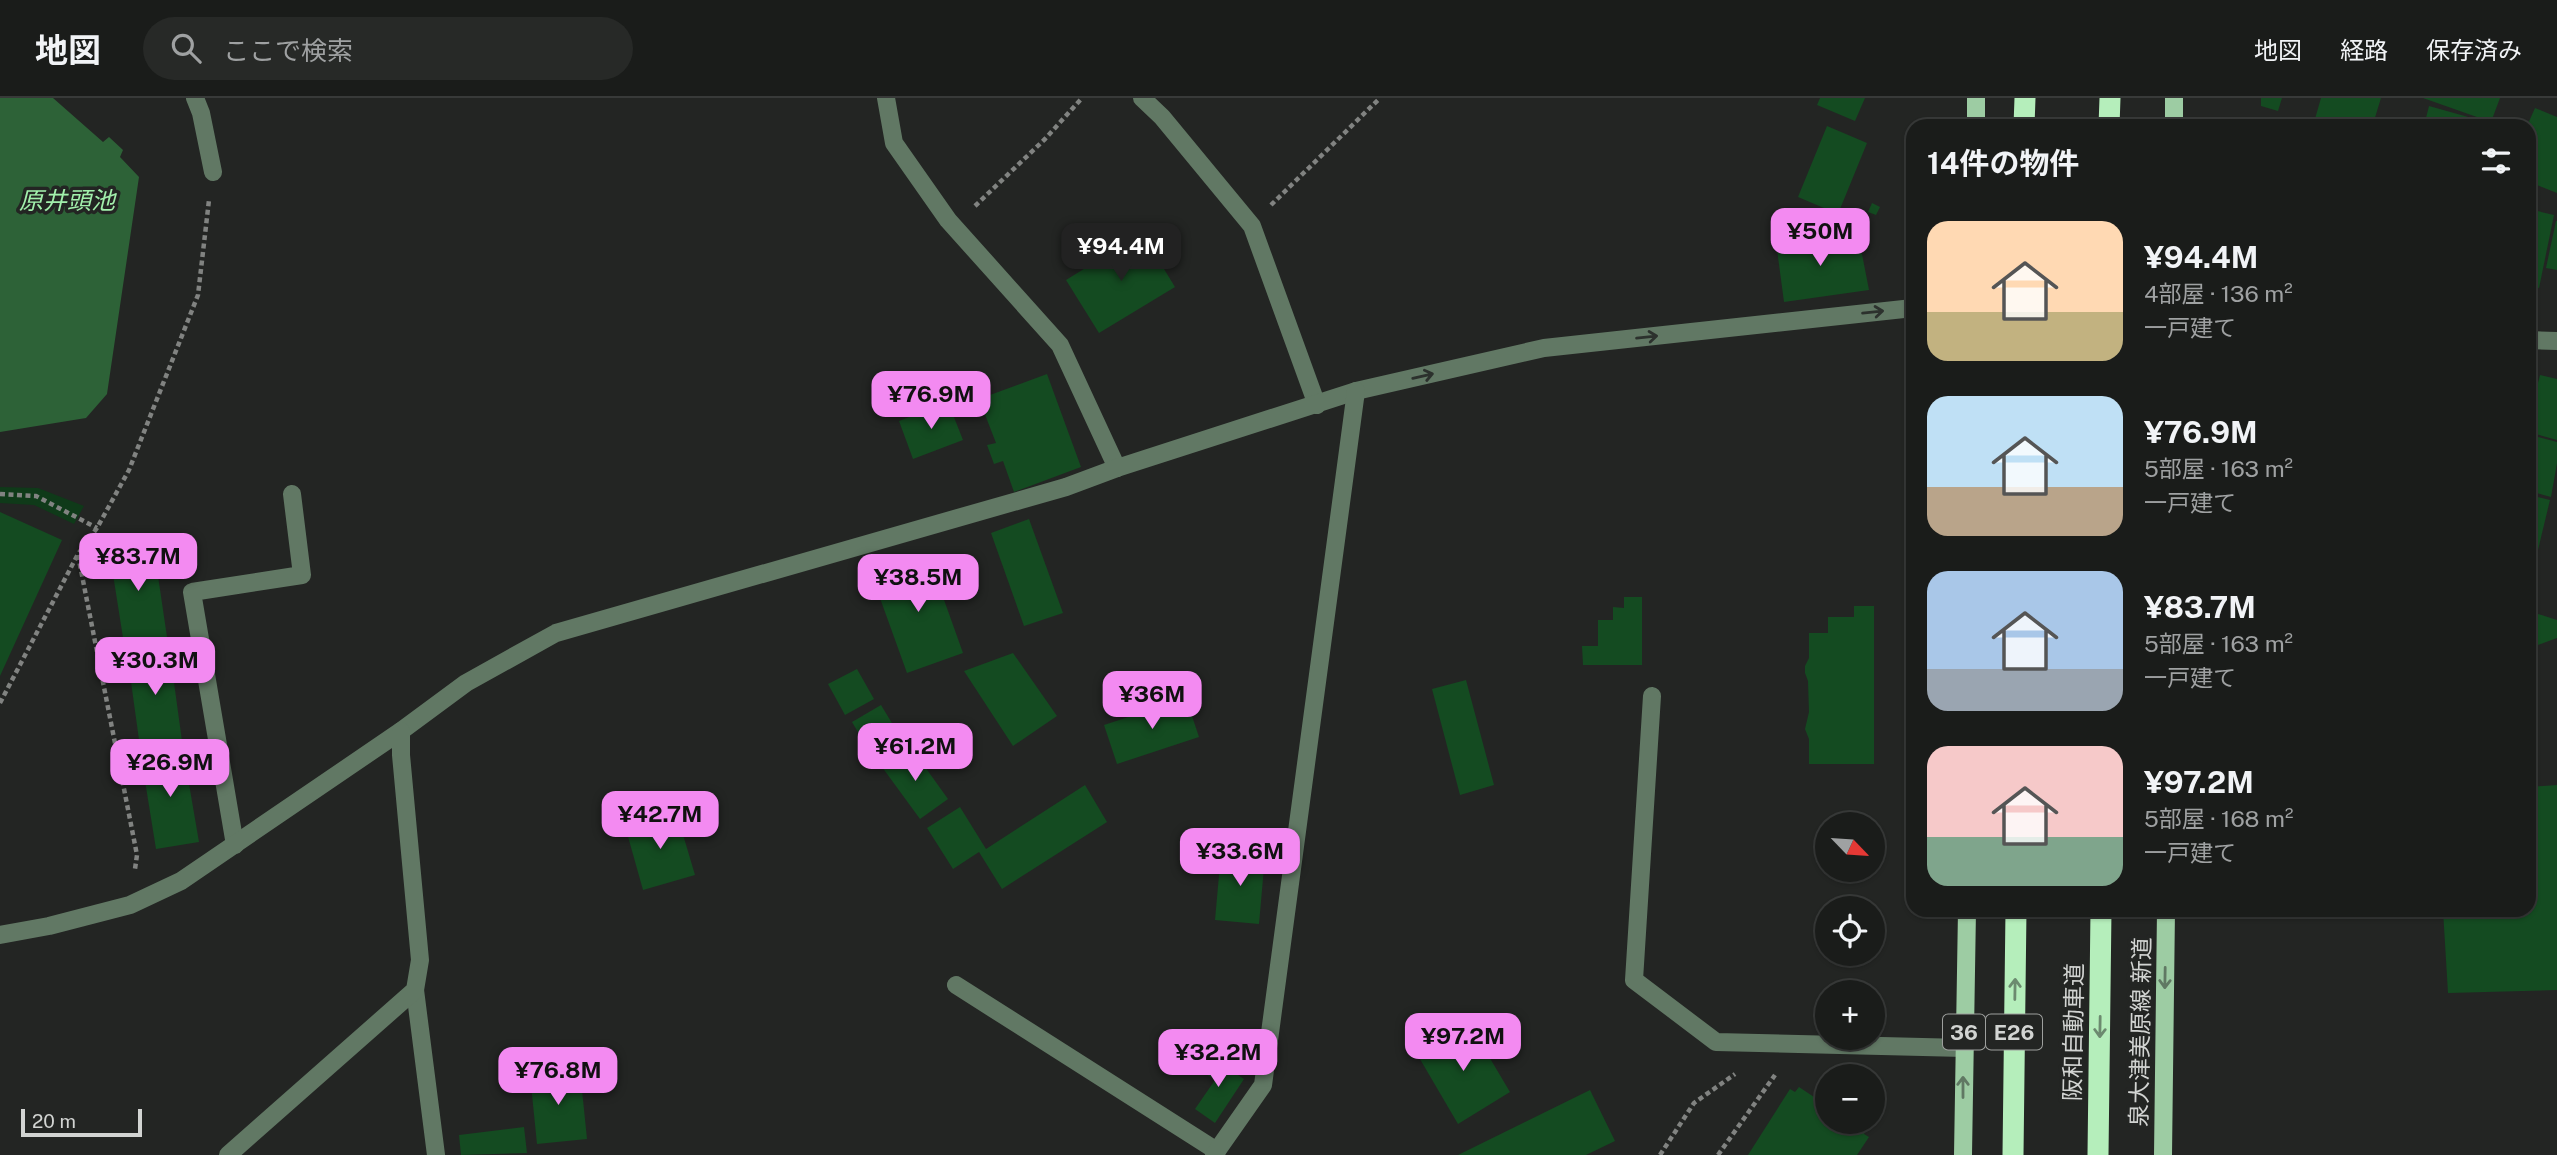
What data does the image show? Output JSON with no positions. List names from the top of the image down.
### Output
{
  "streets": {
    "highway": ["E26", "阪和自動車道"],
    "main road": ["36", "泉大津美原線 新道"]
  },
  "one_way": ["泉大津美原線 新道"],
  "water": ["原井頭池"],
  "scale_bar": "20 m",
  "north": "bottom right",
  "page": {
    "header": "地図",
    "search": "ここで検索",
    "nav": ["地図", "経路", "保存済み"],
    "heading": "14件の物件",
    "list": [
      {
        "name": "¥94.4M",
        "note": "4部屋 · 136 m² · 一戸建て"
      },
      {
        "name": "¥76.9M",
        "note": "5部屋 · 163 m² · 一戸建て"
      },
      {
        "name": "¥83.7M",
        "note": "5部屋 · 163 m² · 一戸建て"
      },
      {
        "name": "¥97.2M",
        "note": "5部屋 · 168 m² · 一戸建て"
      }
    ],
    "price": [
      "¥50M",
      "¥94.4M",
      "¥76.9M",
      "¥83.7M",
      "¥38.5M",
      "¥30.3M",
      "¥36M",
      "¥61.2M",
      "¥26.9M",
      "¥42.7M",
      "¥33.6M",
      "¥97.2M",
      "¥32.2M",
      "¥76.8M"
    ],
    "map_buttons": ["+", "−"],
    "scale": "20 m"
  }
}
